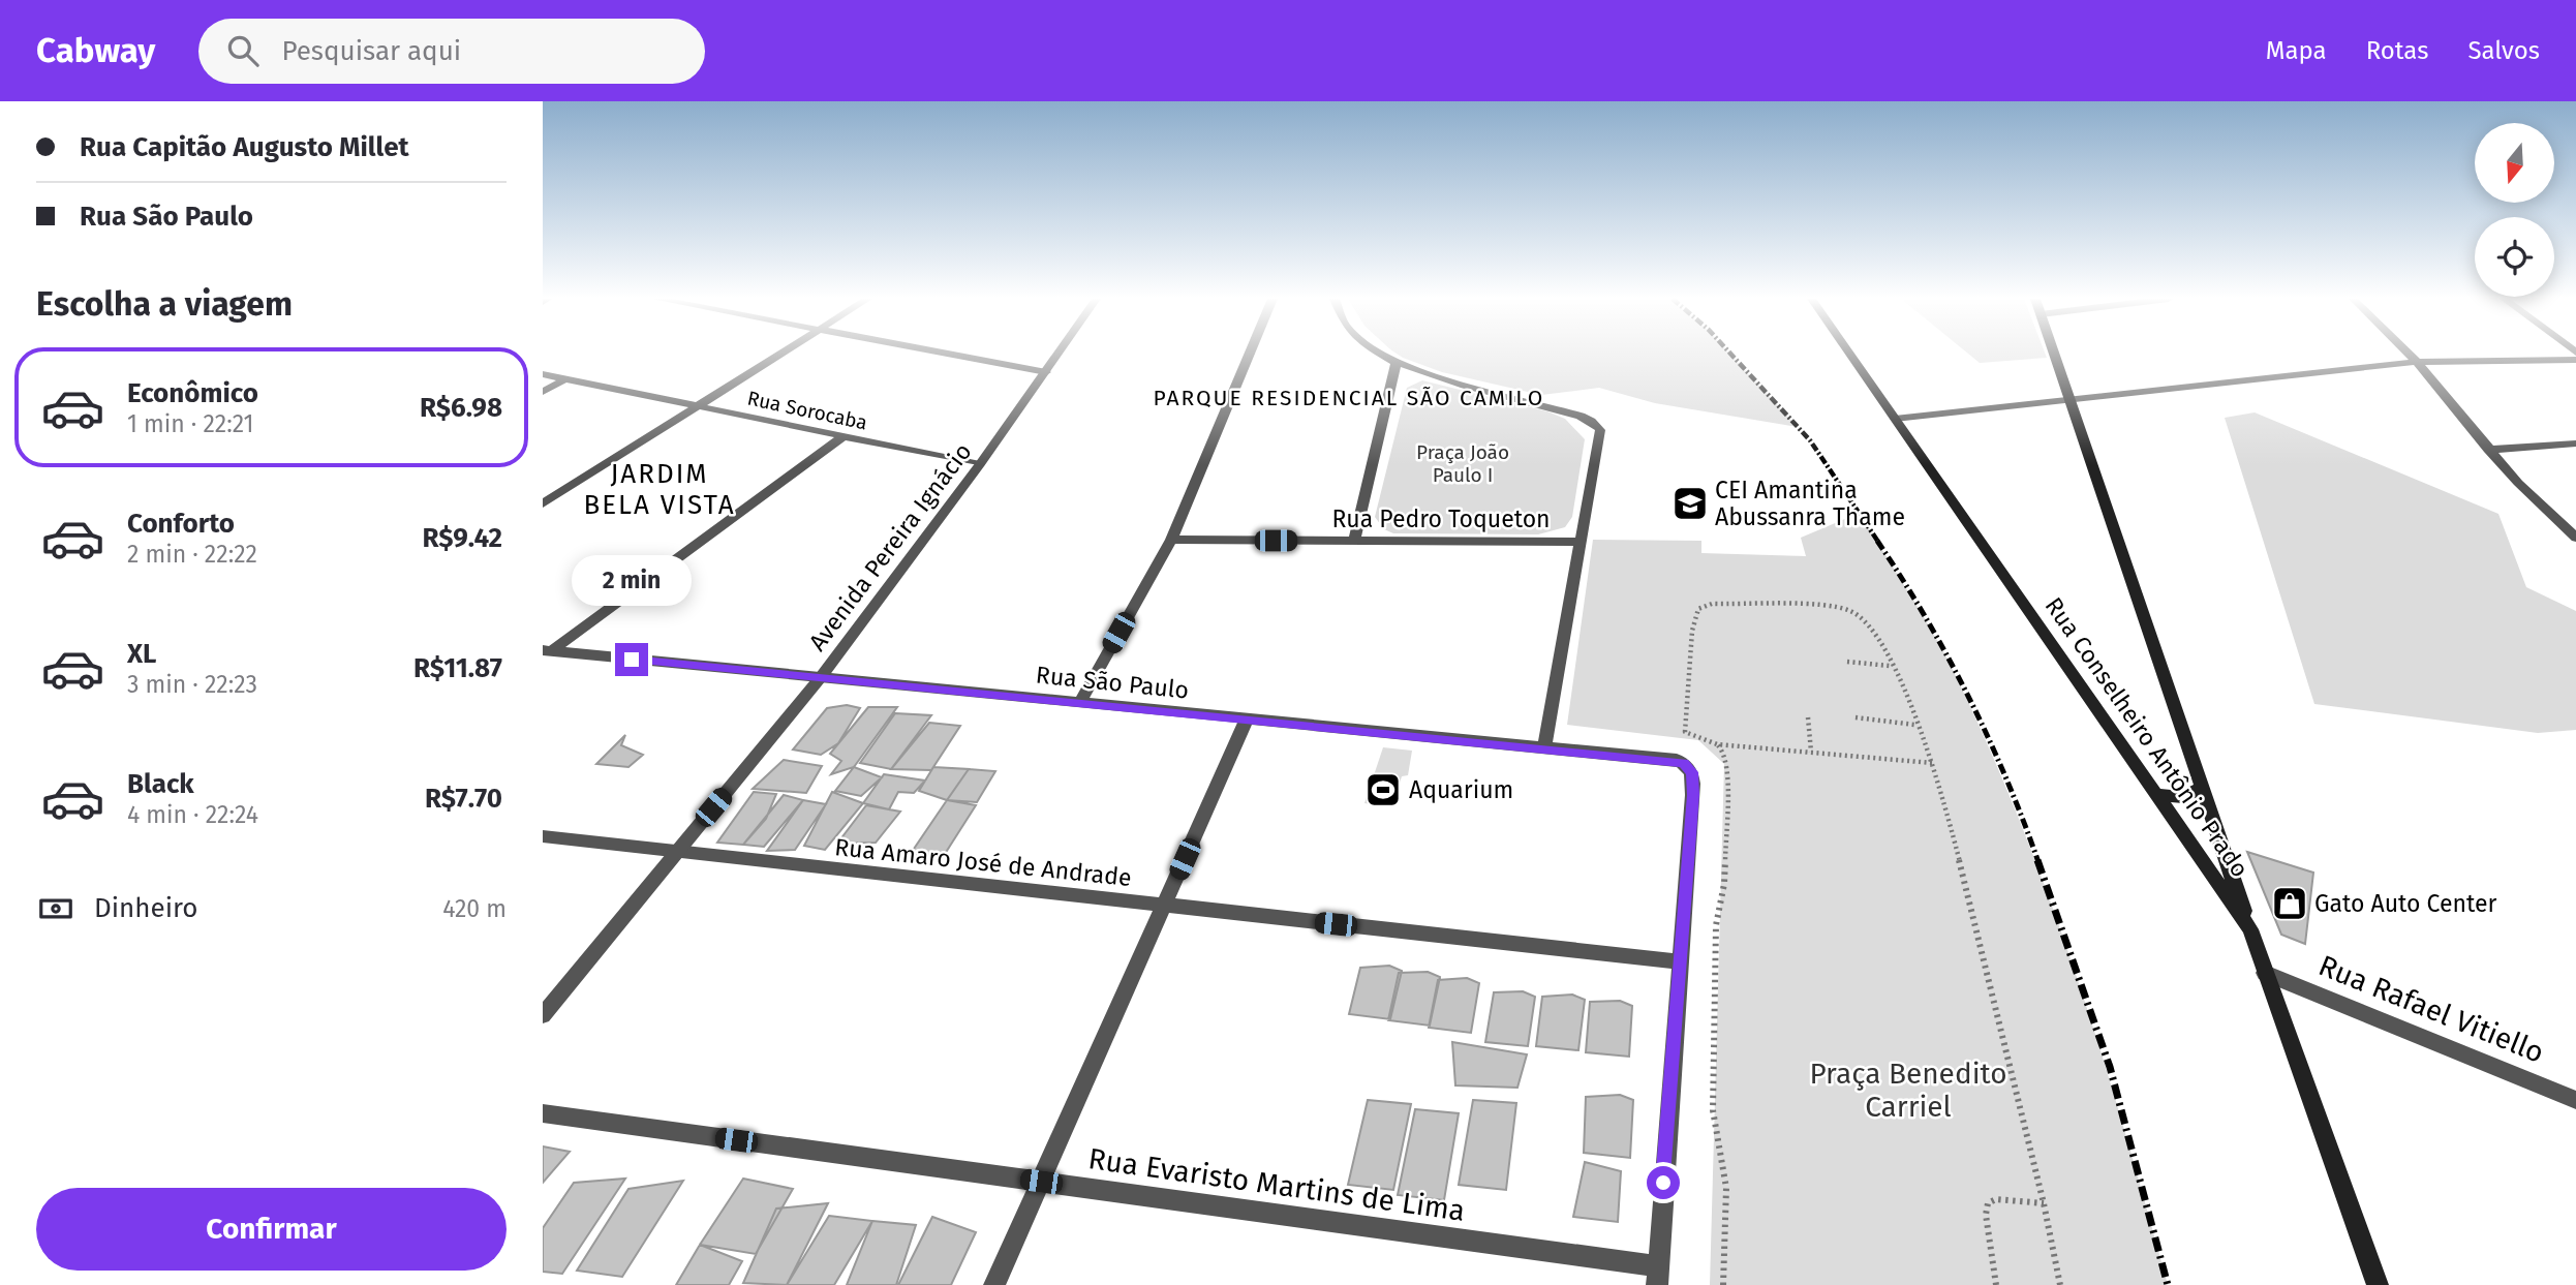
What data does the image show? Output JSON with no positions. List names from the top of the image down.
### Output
{
  "streets": {
    "main road": ["Rua Conselheiro Antônio Prado"],
    "street": [
      "Rua Sorocaba",
      "Rua Pedro Toqueton",
      "Avenida Pereira Ignácio",
      "Rua São Paulo",
      "Rua Amaro José de Andrade",
      "Rua Rafael Vitiello",
      "Rua Evaristo Martins de Lima"
    ]
  },
  "crossings": [
    ["Rua Sorocaba", "Avenida Pereira Ignácio"],
    ["Avenida Pereira Ignácio", "Rua São Paulo"],
    ["Avenida Pereira Ignácio", "Rua Amaro José de Andrade"],
    ["Rua São Paulo", "Rua Amaro José de Andrade"],
    ["Rua Conselheiro Antônio Prado", "Rua Rafael Vitiello"]
  ],
  "districts": ["PARQUE RESIDENCIAL SÃO CAMILO", "JARDIM BELA VISTA"],
  "parks": ["Praça João Paulo I", "Praça Benedito Carriel"],
  "places": {
    "school or university": ["CEI Amantina Abussanra Thame"],
    "sports": ["Aquarium"],
    "shop": ["Gato Auto Center"]
  },
  "north": "bottom",
  "page": {
    "header": "Cabway",
    "search": "Pesquisar aqui",
    "nav": ["Mapa", "Rotas", "Salvos"],
    "banner": ["Rua Capitão Augusto Millet", "Rua São Paulo"],
    "heading": "Escolha a viagem",
    "list": [
      {
        "name": "Econômico",
        "note": "1 min · 22:21",
        "value": "R$6.98"
      },
      {
        "name": "Conforto",
        "note": "2 min · 22:22",
        "value": "R$9.42"
      },
      {
        "name": "XL",
        "note": "3 min · 22:23",
        "value": "R$11.87"
      },
      {
        "name": "Black",
        "note": "4 min · 22:24",
        "value": "R$7.70"
      }
    ],
    "bubble": "2 min",
    "pay": ["Dinheiro", "420 m"],
    "buttons": "Confirmar"
  }
}
